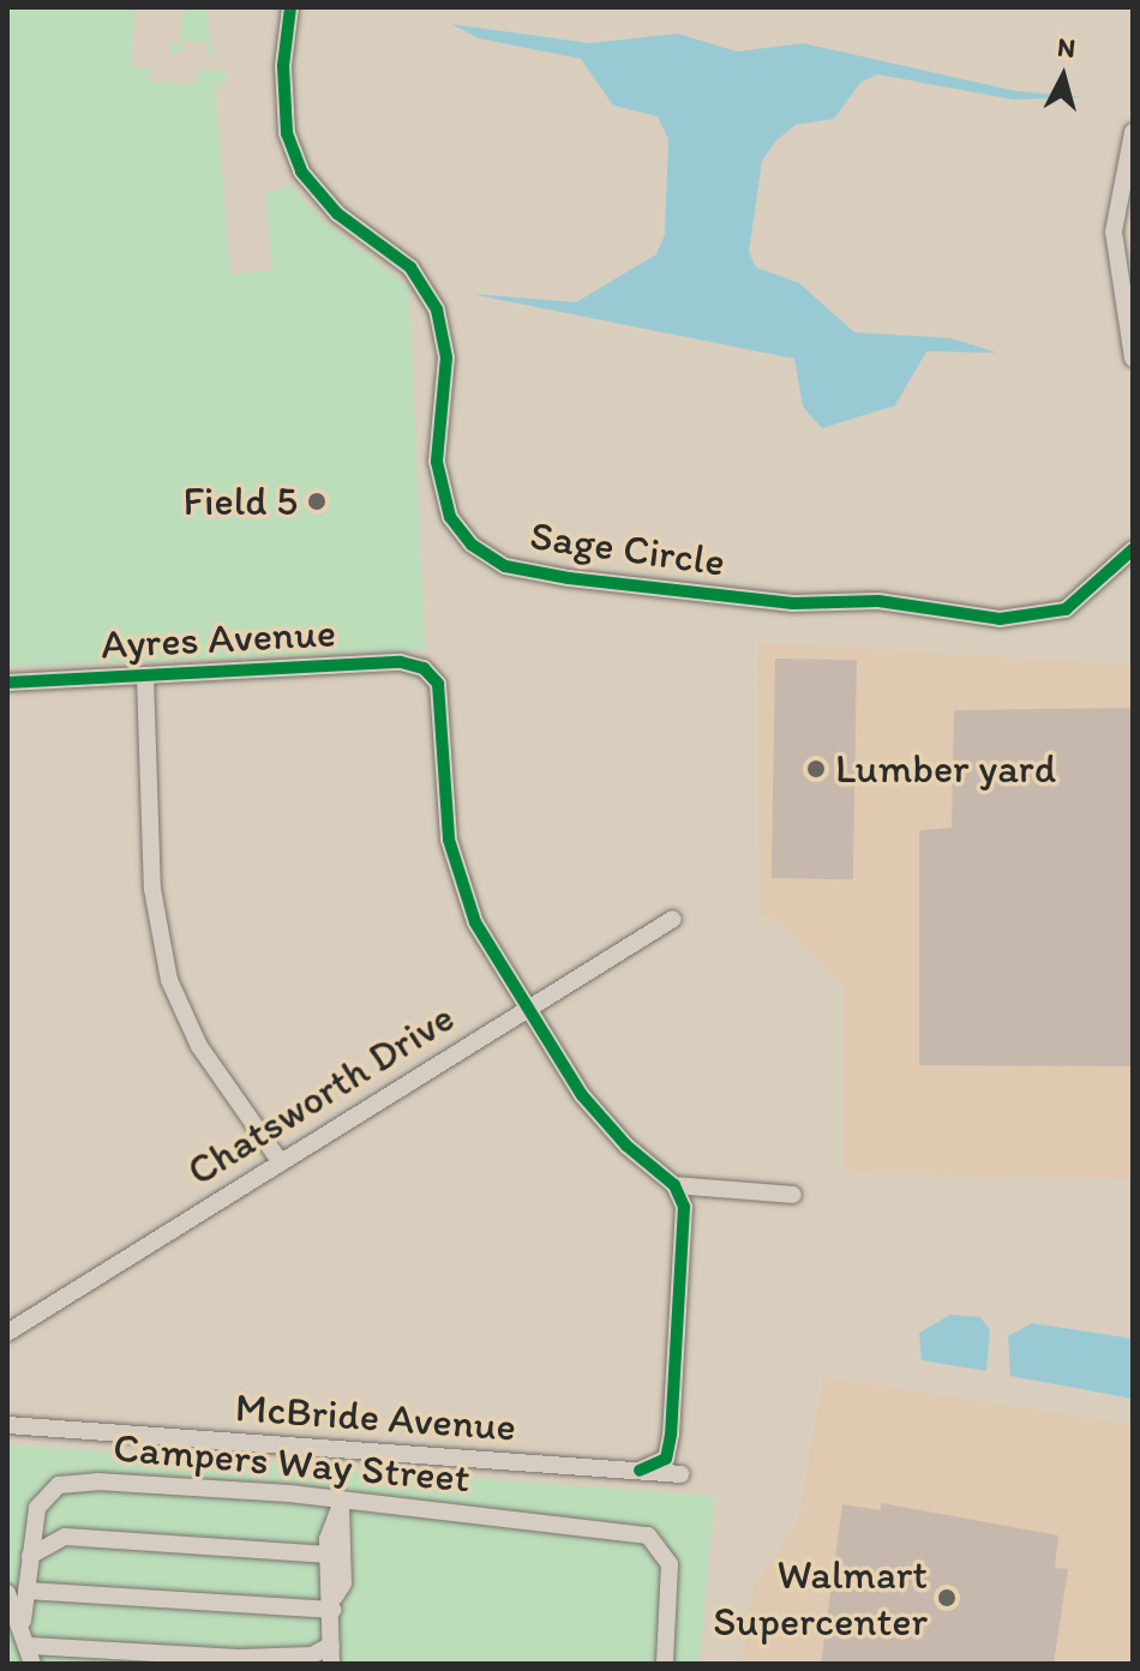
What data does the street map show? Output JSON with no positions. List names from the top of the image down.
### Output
{
  "streets": {
    "street": [
      "Sage Circle",
      "Ayres Avenue",
      "Chatsworth Drive",
      "McBride Avenue",
      "Campers Way Street"
    ]
  },
  "crossings": [
    ["Ayres Avenue", "Chatsworth Drive"]
  ],
  "places": ["Field 5", "Lumber yard", "Walmart Supercenter"],
  "north": "top"
}
